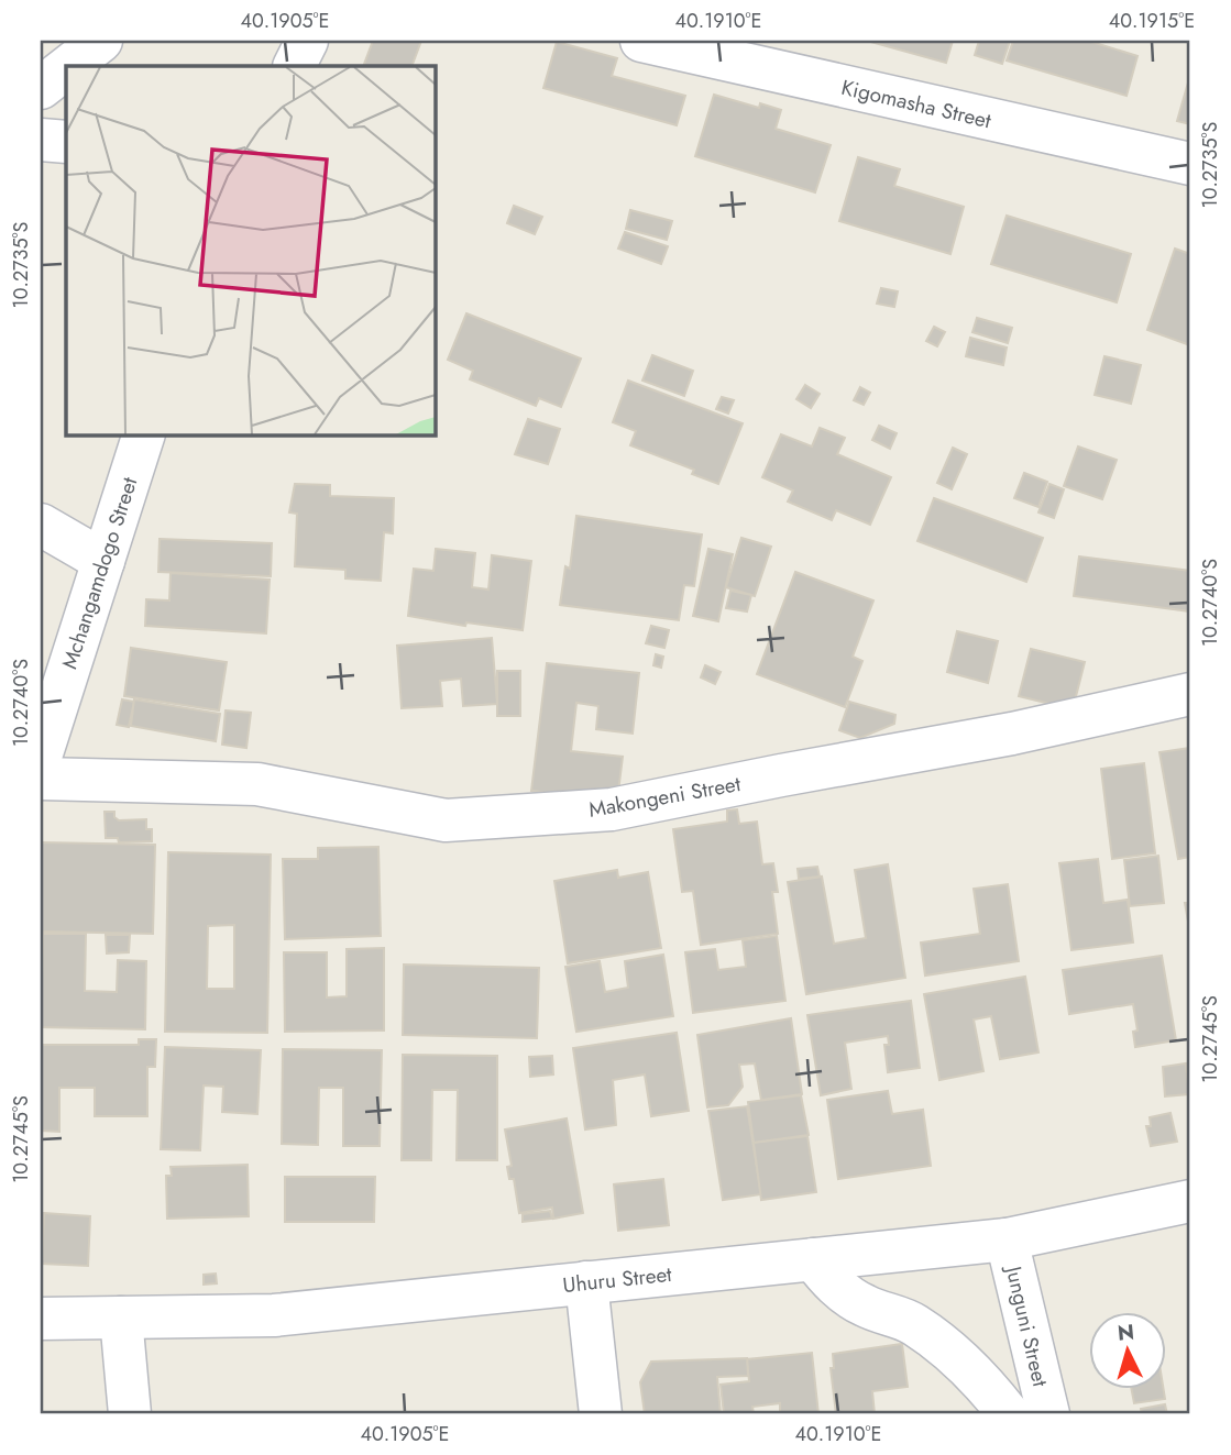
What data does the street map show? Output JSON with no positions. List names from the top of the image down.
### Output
{
  "streets": {
    "street": [
      "Kigomasha Street",
      "Mchangamdogo Street",
      "Makongeni Street",
      "Uhuru Street",
      "Junguni Street"
    ]
  },
  "crossings": [
    ["Uhuru Street", "Junguni Street"]
  ],
  "north": "top",
  "coordinates": [
    "40.1905°E",
    "40.1910°E",
    "40.1915°E",
    "10.2735°S",
    "10.2740°S",
    "10.2745°S"
  ]
}
